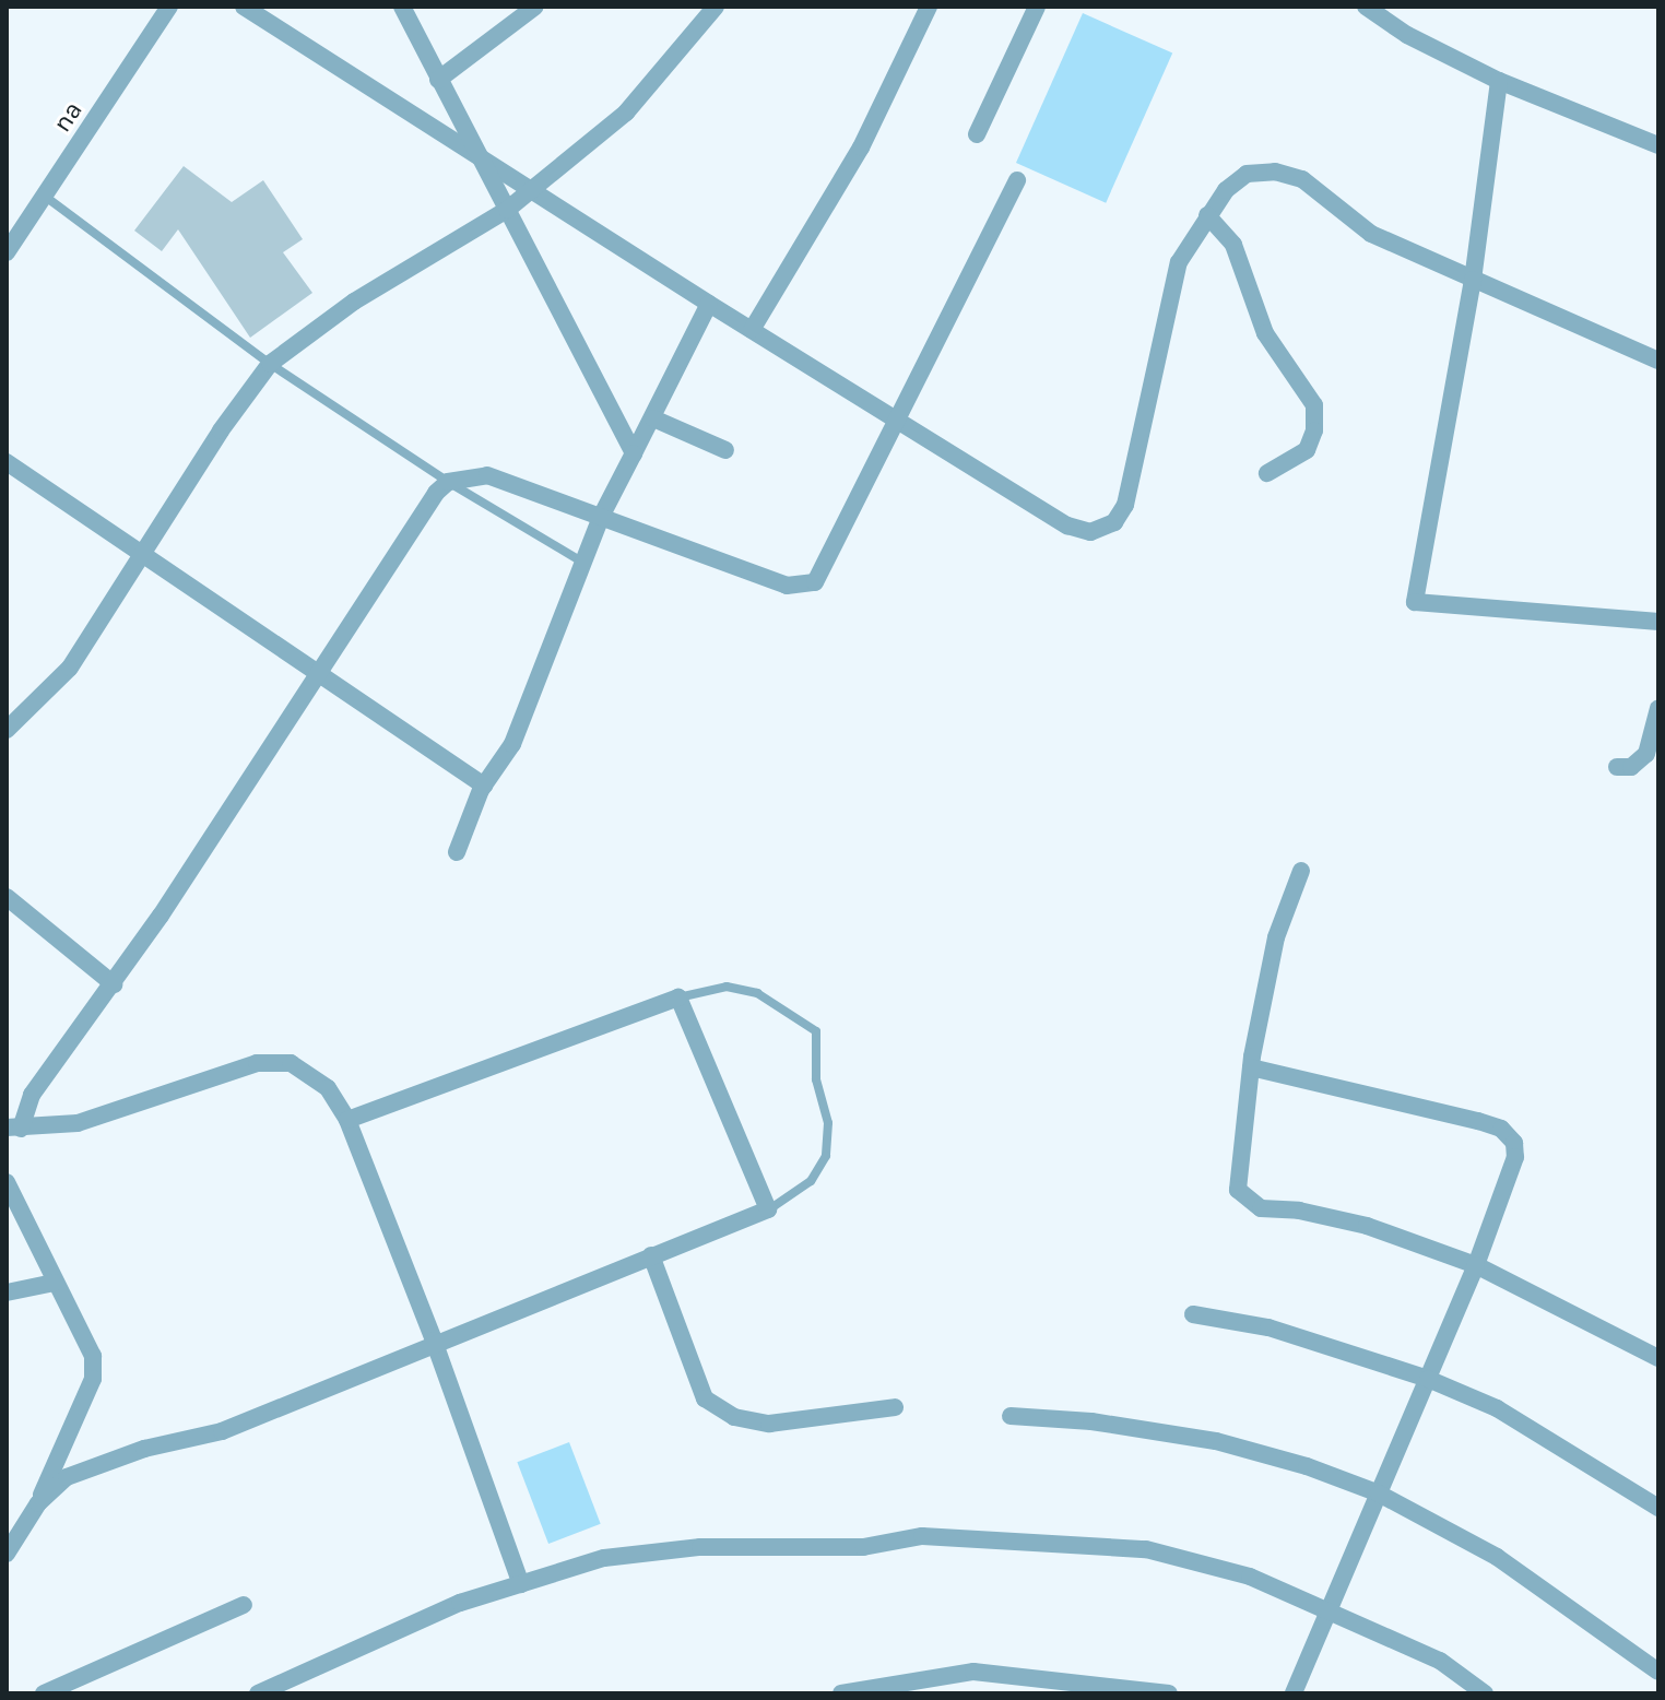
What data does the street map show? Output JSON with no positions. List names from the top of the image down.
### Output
{
  "streets": {
    "street": ["na"]
  }
}
